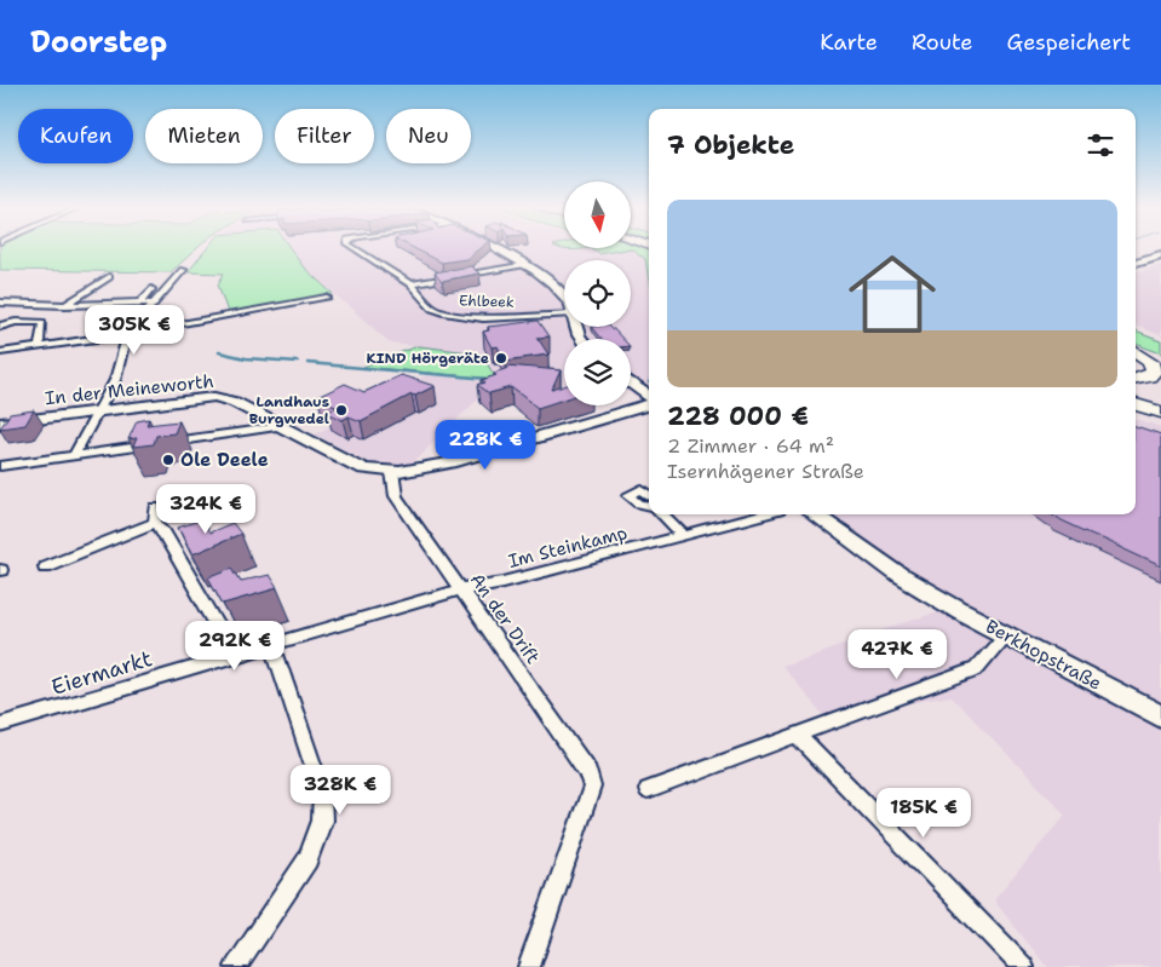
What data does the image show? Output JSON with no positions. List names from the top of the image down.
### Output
{
  "streets": {
    "main road": ["In der Meineworth", "Berkhopstraße"],
    "street": [
      "Ehlbeek",
      "Im Steinkamp",
      "An der Drift",
      "Eiermarkt"
    ]
  },
  "crossings": [
    ["In der Meineworth", "An der Drift"],
    ["Im Steinkamp", "An der Drift"],
    ["Im Steinkamp", "Eiermarkt"],
    ["An der Drift", "Eiermarkt"]
  ],
  "places": ["KIND Hörgeräte", "Landhaus Burgwedel", "Ole Deele"],
  "north": "bottom",
  "page": {
    "header": "Doorstep",
    "nav": ["Karte", "Route", "Gespeichert"],
    "chip": [
      "Kaufen",
      "Mieten",
      "Filter",
      "Neu"
    ],
    "heading": "7 Objekte",
    "list": [
      {
        "name": "228 000 €",
        "note": "2 Zimmer · 64 m² · Isernhägener Straße"
      }
    ],
    "price": [
      "305K €",
      "228K €",
      "324K €",
      "292K €",
      "427K €",
      "328K €",
      "185K €"
    ]
  }
}
